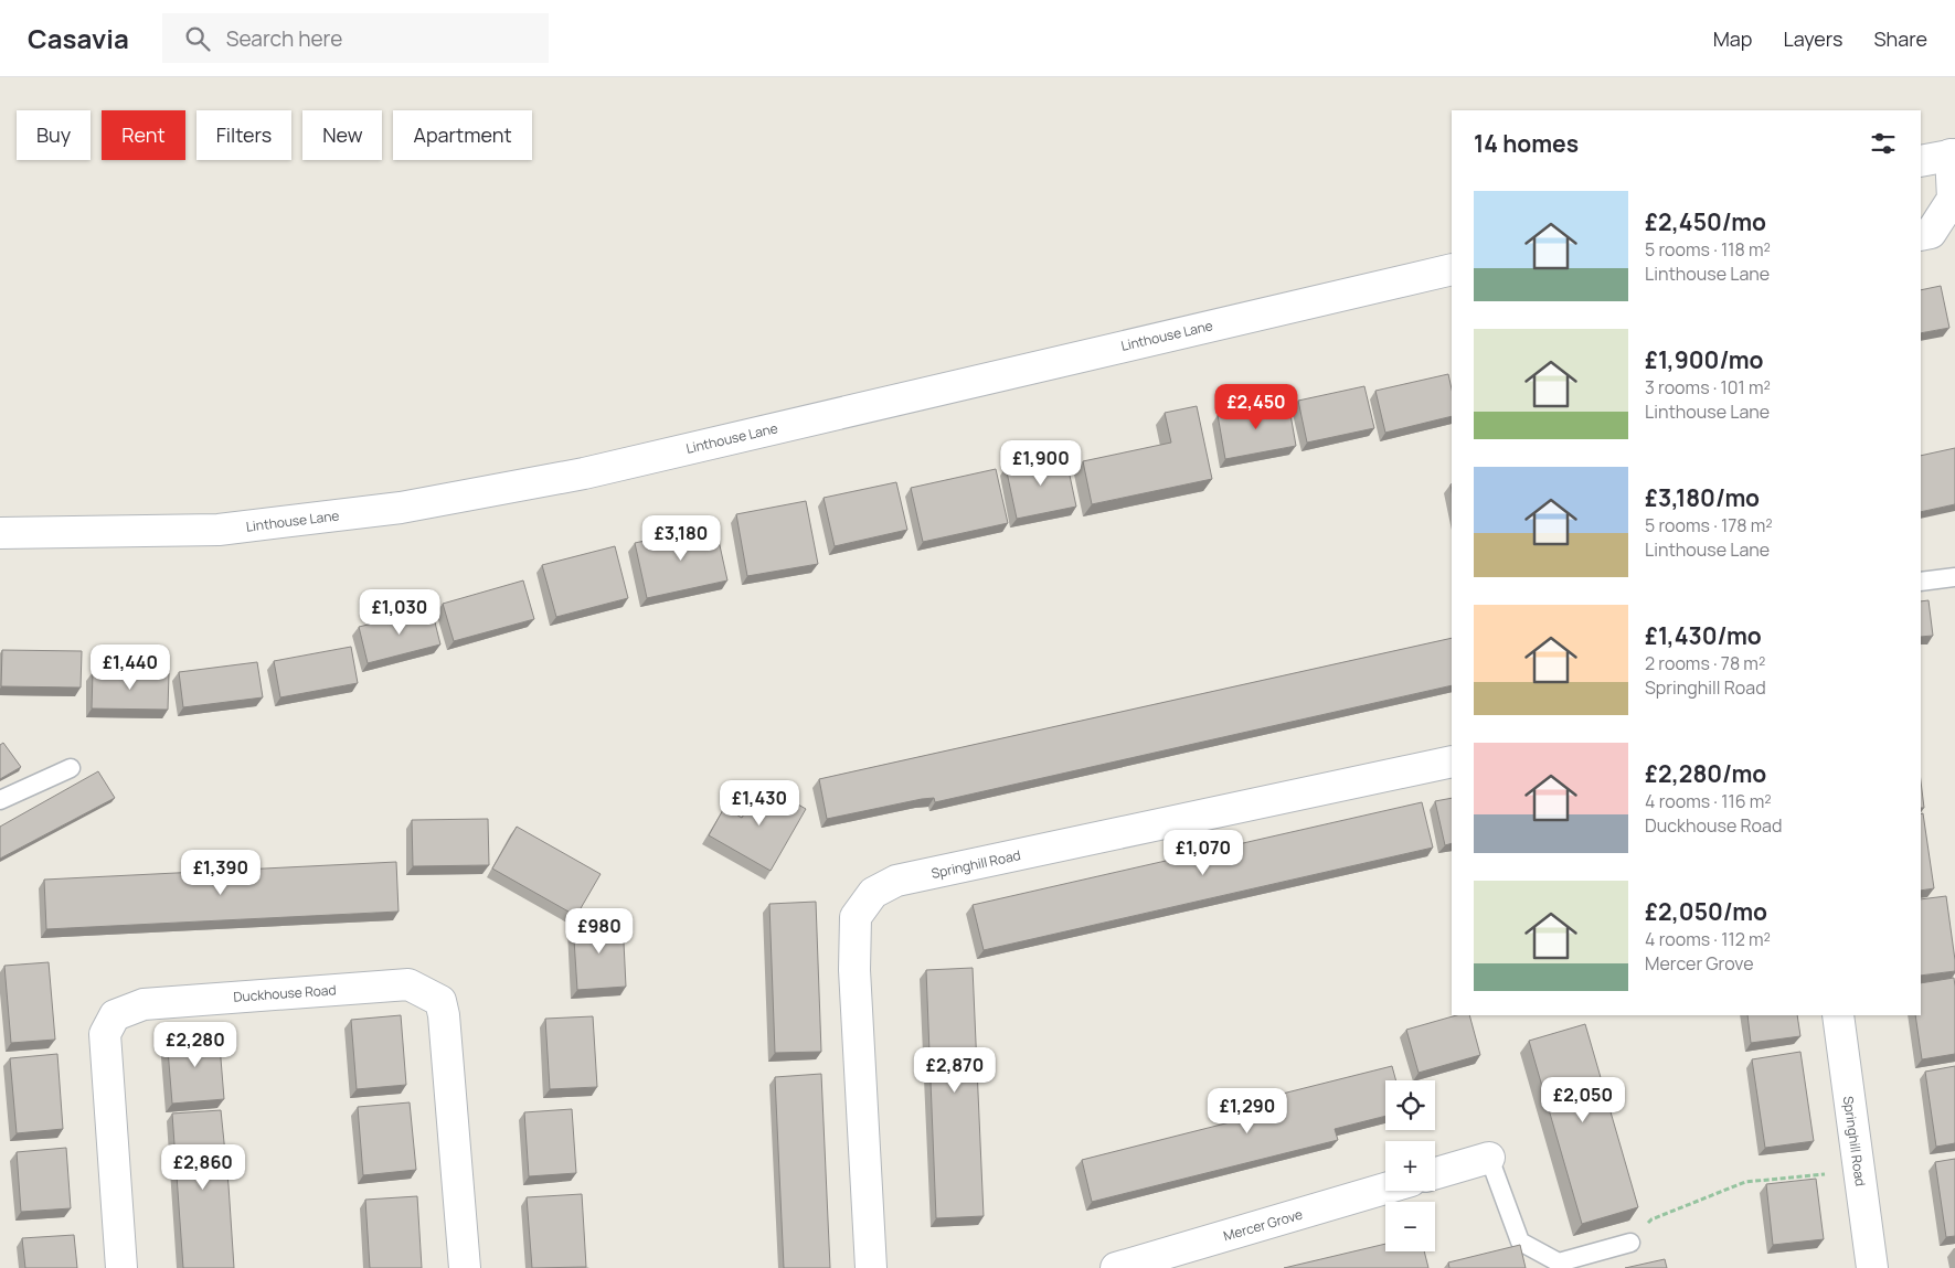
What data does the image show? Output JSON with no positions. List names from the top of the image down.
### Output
{
  "streets": {
    "street": [
      "Linthouse Lane",
      "Springhill Road",
      "Duckhouse Road",
      "Mercer Grove"
    ]
  },
  "page": {
    "header": "Casavia",
    "search": "Search here",
    "nav": ["Map", "Layers", "Share"],
    "chip": [
      "Buy",
      "Rent",
      "Filters",
      "New",
      "Apartment"
    ],
    "heading": "14 homes",
    "list": [
      {
        "name": "£2,450/mo",
        "note": "5 rooms · 118 m² · Linthouse Lane"
      },
      {
        "name": "£1,900/mo",
        "note": "3 rooms · 101 m² · Linthouse Lane"
      },
      {
        "name": "£3,180/mo",
        "note": "5 rooms · 178 m² · Linthouse Lane"
      },
      {
        "name": "£1,430/mo",
        "note": "2 rooms · 78 m² · Springhill Road"
      },
      {
        "name": "£2,280/mo",
        "note": "4 rooms · 116 m² · Duckhouse Road"
      },
      {
        "name": "£2,050/mo",
        "note": "4 rooms · 112 m² · Mercer Grove"
      }
    ],
    "price": [
      "£2,450",
      "£1,900",
      "£3,180",
      "£1,030",
      "£1,440",
      "£1,430",
      "£1,070",
      "£1,390",
      "£980",
      "£2,280",
      "£2,870",
      "£2,050",
      "£1,290",
      "£2,860"
    ],
    "map_buttons": ["+", "−"]
  }
}
